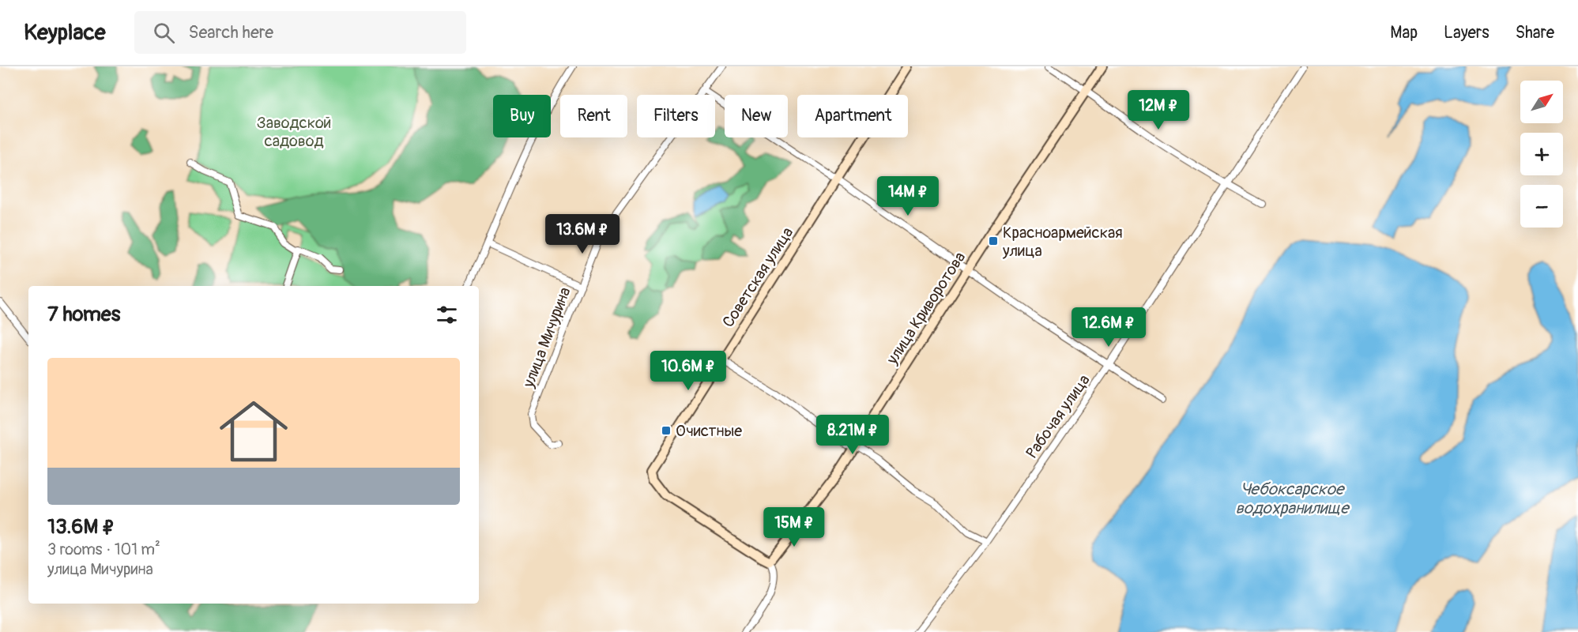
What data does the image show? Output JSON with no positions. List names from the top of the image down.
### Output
{
  "streets": {
    "street": [
      "Советская улица",
      "улица Криворотова",
      "улица Мичурина",
      "Рабочая улица"
    ]
  },
  "crossings": [
    ["Советская улица", "улица Криворотова"]
  ],
  "water": ["Чебоксарское водохранилище"],
  "parks": ["Заводской садовод"],
  "places": {
    "transit": ["Красноармейская улица", "Очистные"]
  },
  "north": "top right",
  "page": {
    "header": "Keyplace",
    "search": "Search here",
    "nav": ["Map", "Layers", "Share"],
    "map_buttons": ["+", "−"],
    "price": [
      "12M ₽",
      "14M ₽",
      "13.6M ₽",
      "12.6M ₽",
      "10.6M ₽",
      "8.21M ₽",
      "15M ₽"
    ],
    "chip": [
      "Buy",
      "Rent",
      "Filters",
      "New",
      "Apartment"
    ],
    "heading": "7 homes",
    "list": [
      {
        "name": "13.6M ₽",
        "note": "3 rooms · 101 m² · улица Мичурина"
      }
    ]
  }
}
